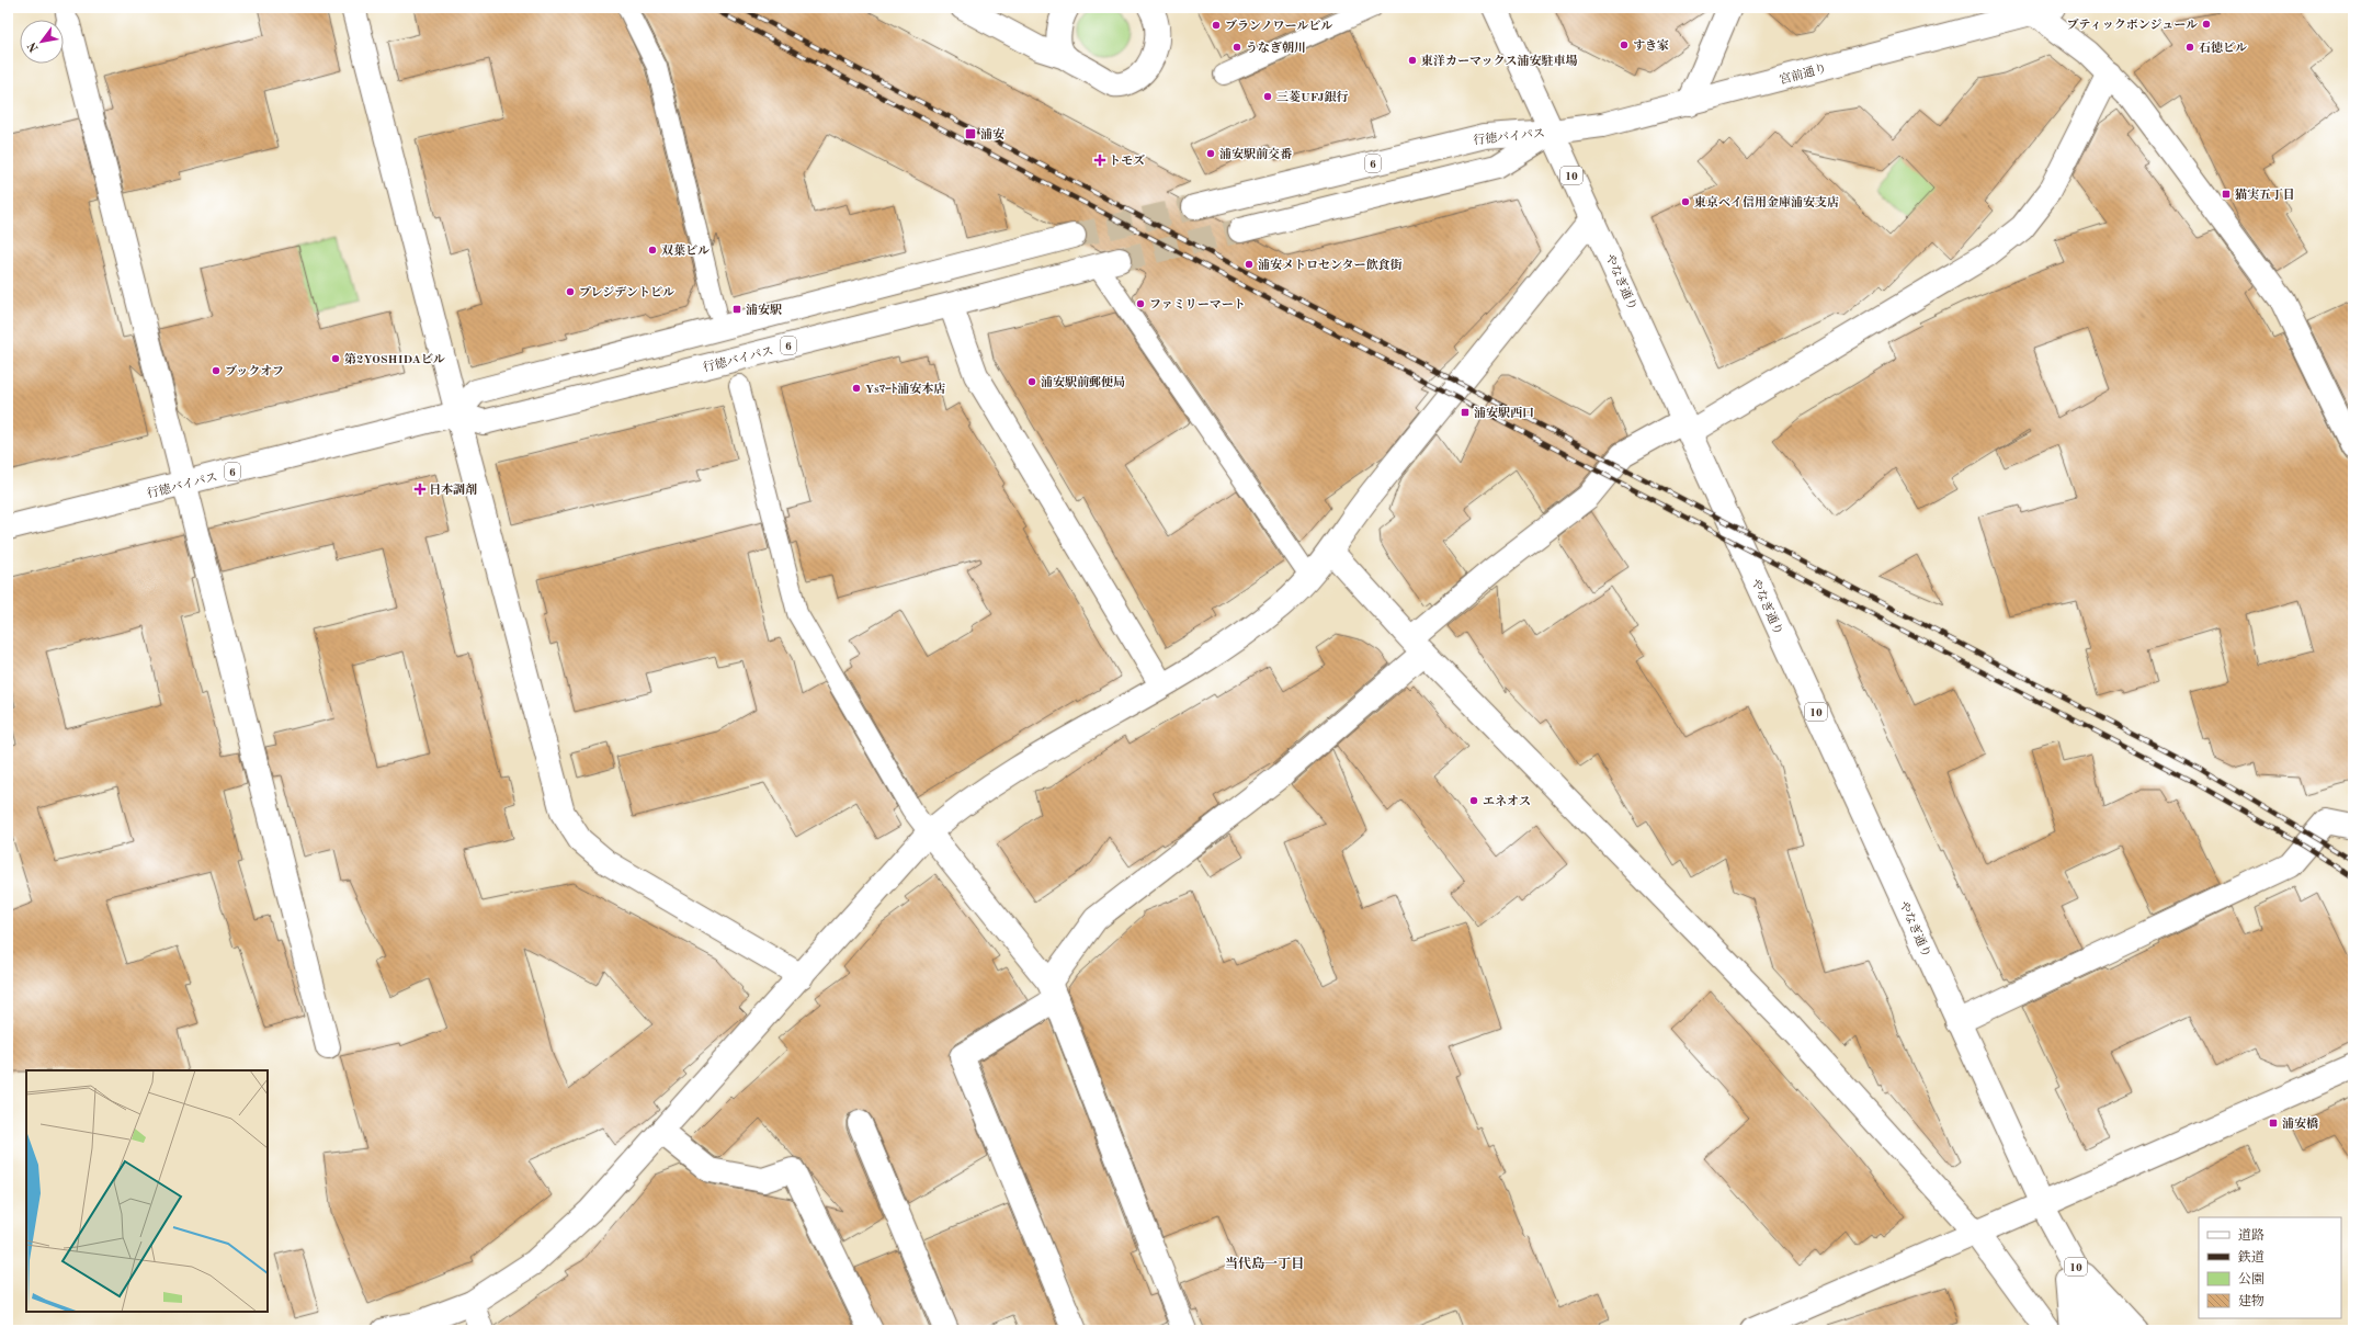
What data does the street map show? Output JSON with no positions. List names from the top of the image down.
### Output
{
  "streets": {
    "street": [
      "宮前通り",
      "行徳バイパス",
      "6",
      "10",
      "やなぎ通り"
    ]
  },
  "crossings": [
    ["宮前通り", "行徳バイパス"],
    ["宮前通り", "やなぎ通り"],
    ["行徳バイパス", "やなぎ通り"],
    ["10", "やなぎ通り"]
  ],
  "districts": ["当代島一丁目"],
  "places": {
    "other": [
      "ブティックボンジュール",
      "ブランノワールビル",
      "すき家",
      "うなぎ朝川",
      "石徳ビル",
      "東洋カーマックス浦安駐車場",
      "三菱UFJ銀行",
      "浦安駅前交番",
      "東京ベイ信用金庫浦安支店",
      "双葉ビル",
      "浦安メトロセンター飲食街",
      "プレジデントビル",
      "ファミリーマート",
      "第2YOSHIDAビル",
      "ブックオフ",
      "浦安駅前郵便局",
      "Ysﾏｰﾄ浦安本店",
      "エネオス"
    ],
    "transit": [
      "浦安",
      "猫実五丁目",
      "浦安駅",
      "浦安駅西口",
      "浦安橋"
    ],
    "health": ["トモズ", "日本調剤"]
  },
  "legend": [
    "道路",
    "鉄道",
    "公園",
    "建物"
  ],
  "north": "bottom left"
}
